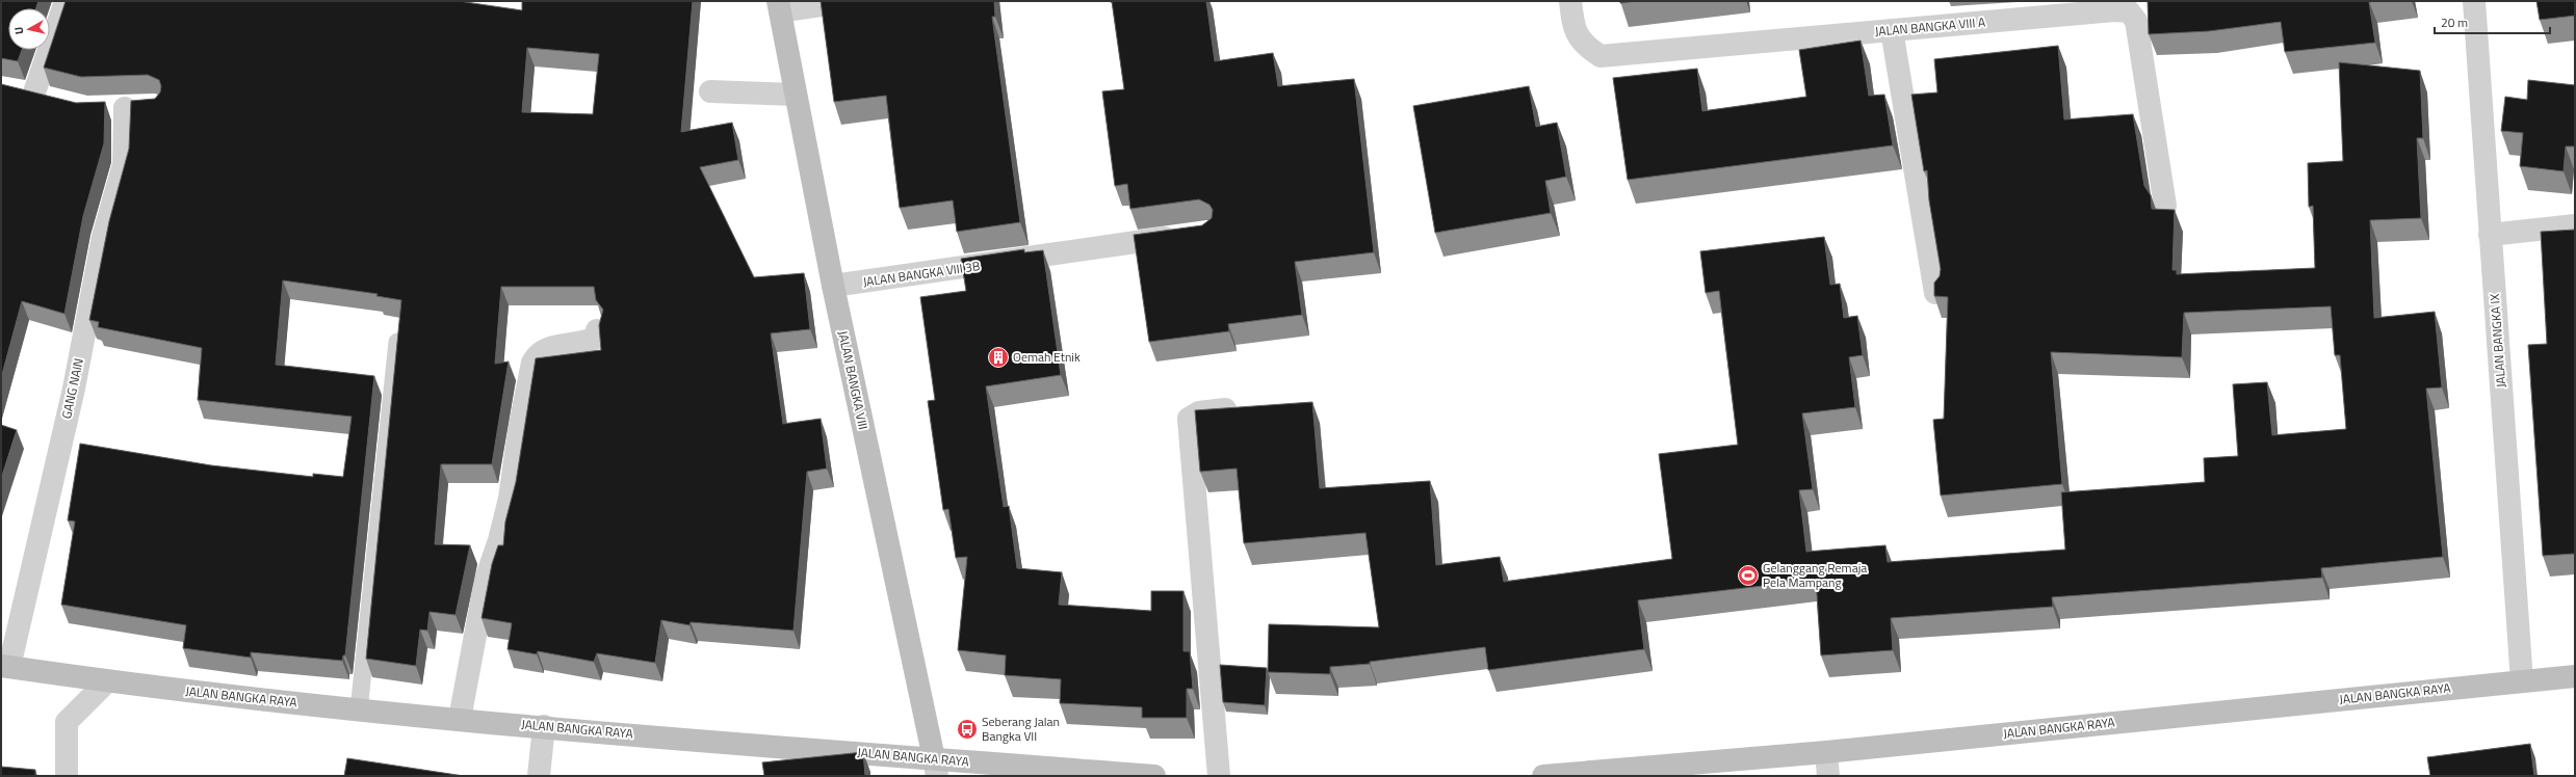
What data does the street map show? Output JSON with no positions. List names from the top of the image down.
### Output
{
  "streets": {
    "street": [
      "JALAN BANGKA VIII A",
      "JALAN BANGKA VIII 3B",
      "JALAN BANGKA IX",
      "JALAN BANGKA VIII",
      "GANG NAIN",
      "JALAN BANGKA RAYA"
    ]
  },
  "crossings": [
    ["JALAN BANGKA VIII 3B", "JALAN BANGKA VIII"],
    ["JALAN BANGKA IX", "JALAN BANGKA RAYA"],
    ["JALAN BANGKA VIII", "JALAN BANGKA RAYA"],
    ["GANG NAIN", "JALAN BANGKA RAYA"]
  ],
  "places": {
    "building": ["Oemah Etnik"],
    "sports": ["Gelanggang Remaja Pela Mampang"],
    "bus stop": ["Seberang Jalan Bangka VII"]
  },
  "scale_bar": "20 m",
  "north": "left"
}
